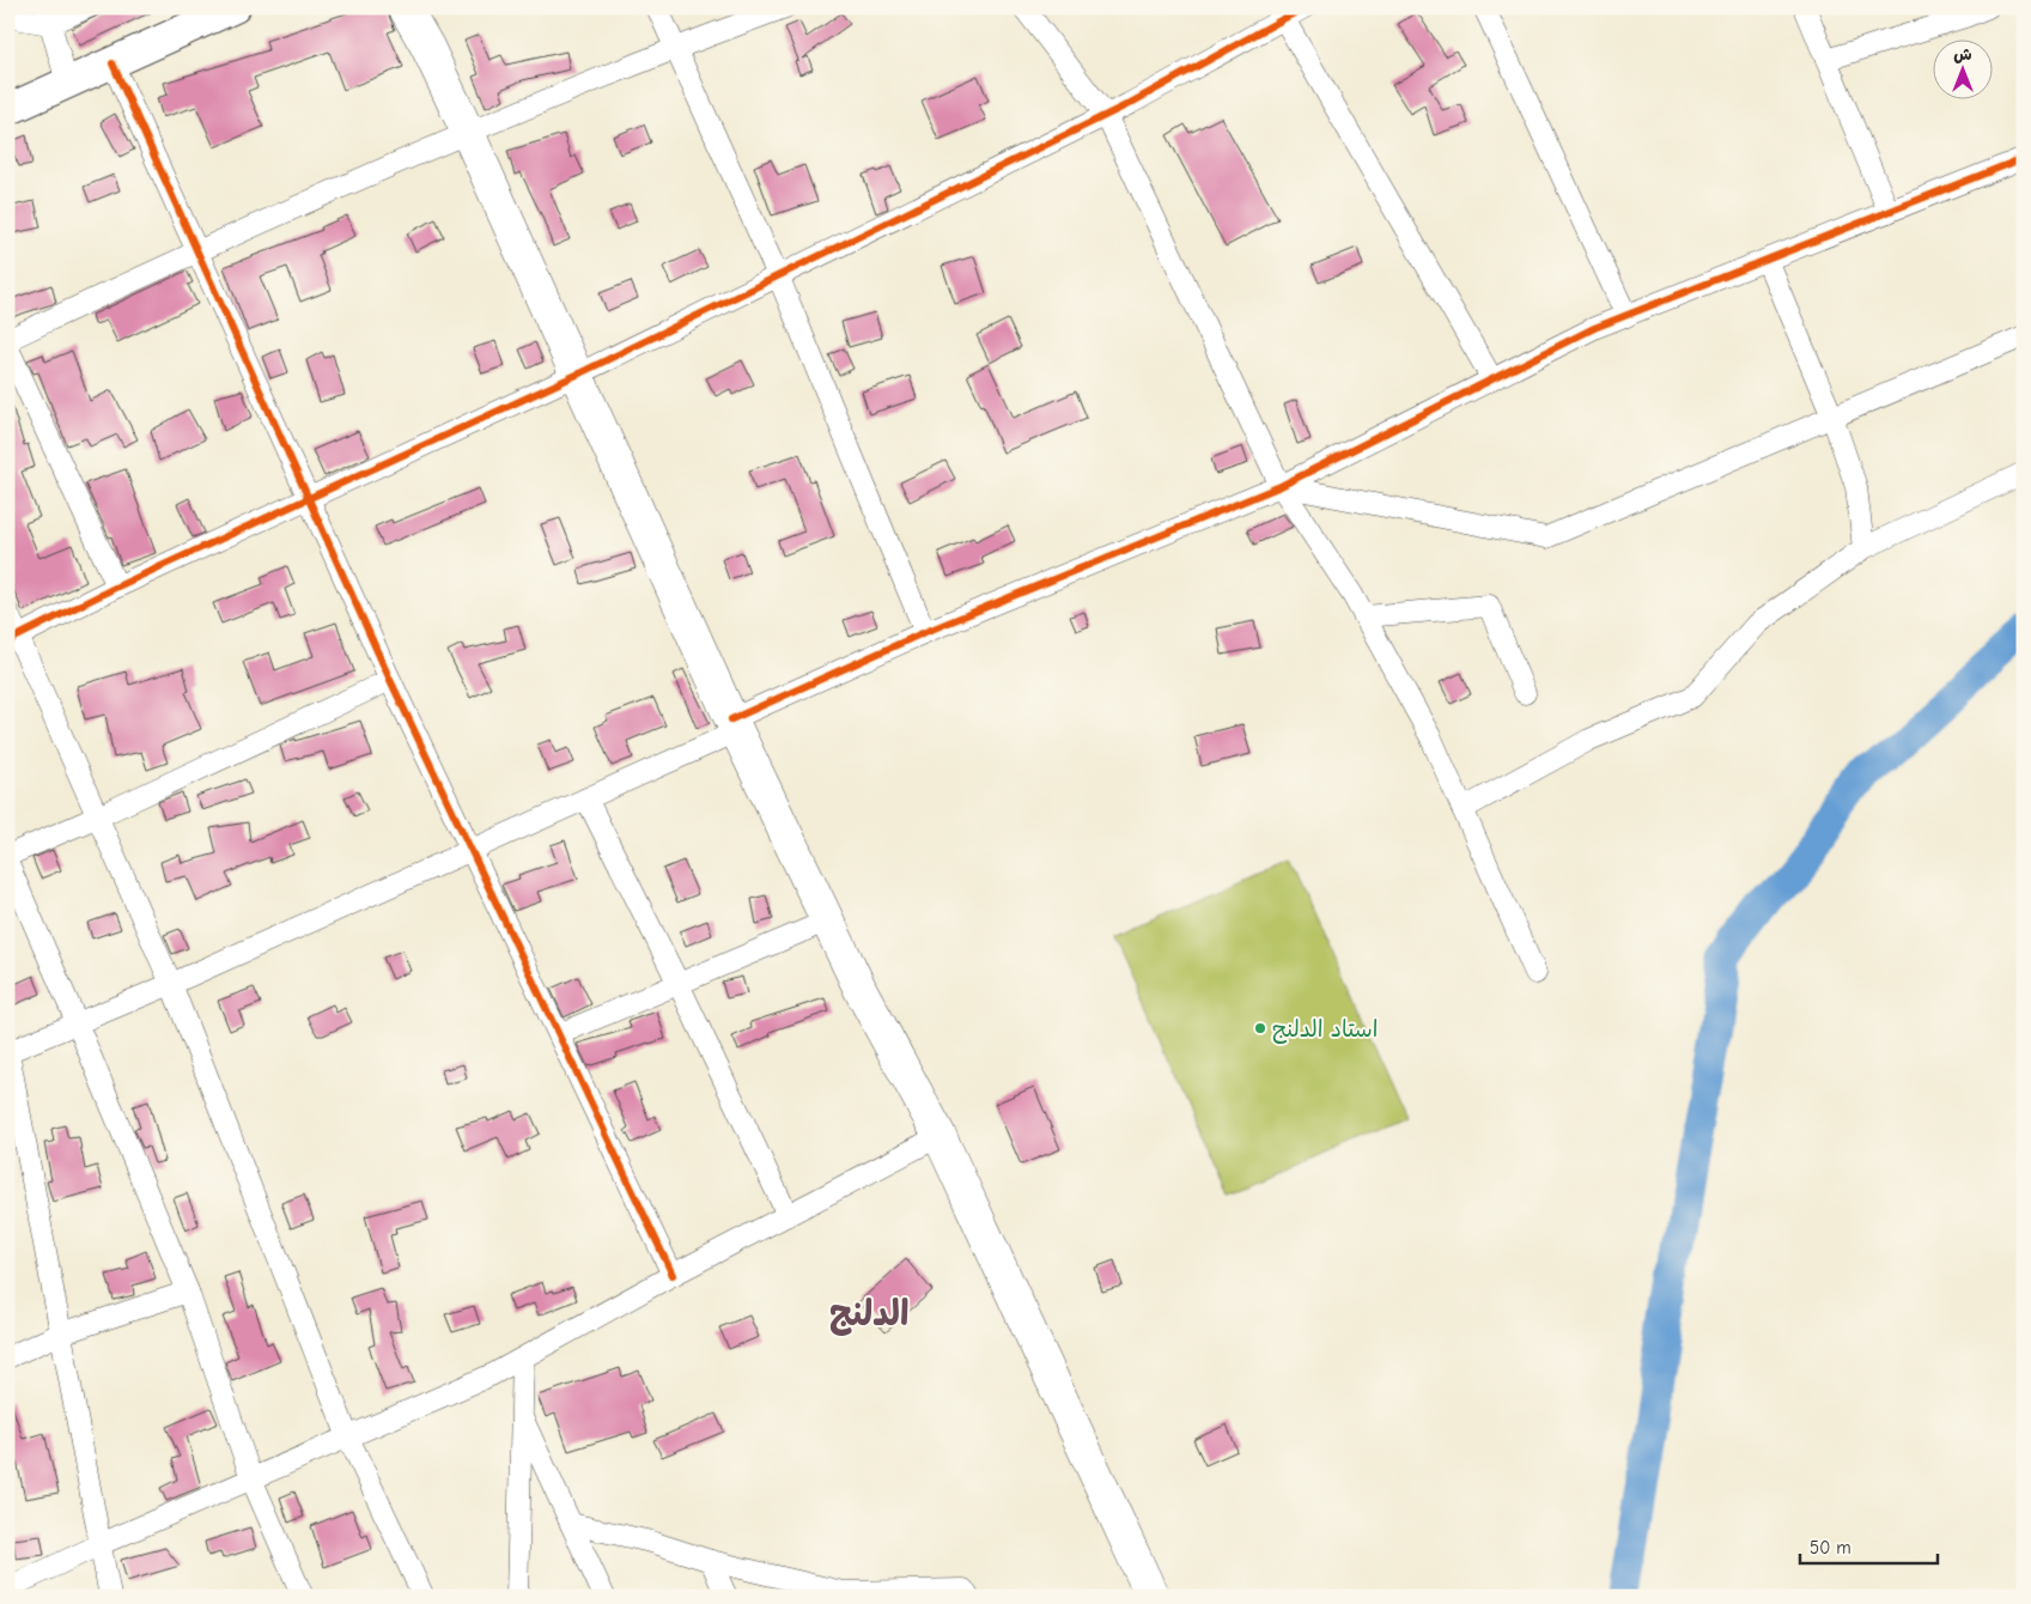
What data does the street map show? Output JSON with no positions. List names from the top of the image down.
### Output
{
  "districts": ["الدلنج"],
  "places": ["استاد الدلنج"],
  "scale_bar": "50 m",
  "north": "top"
}
